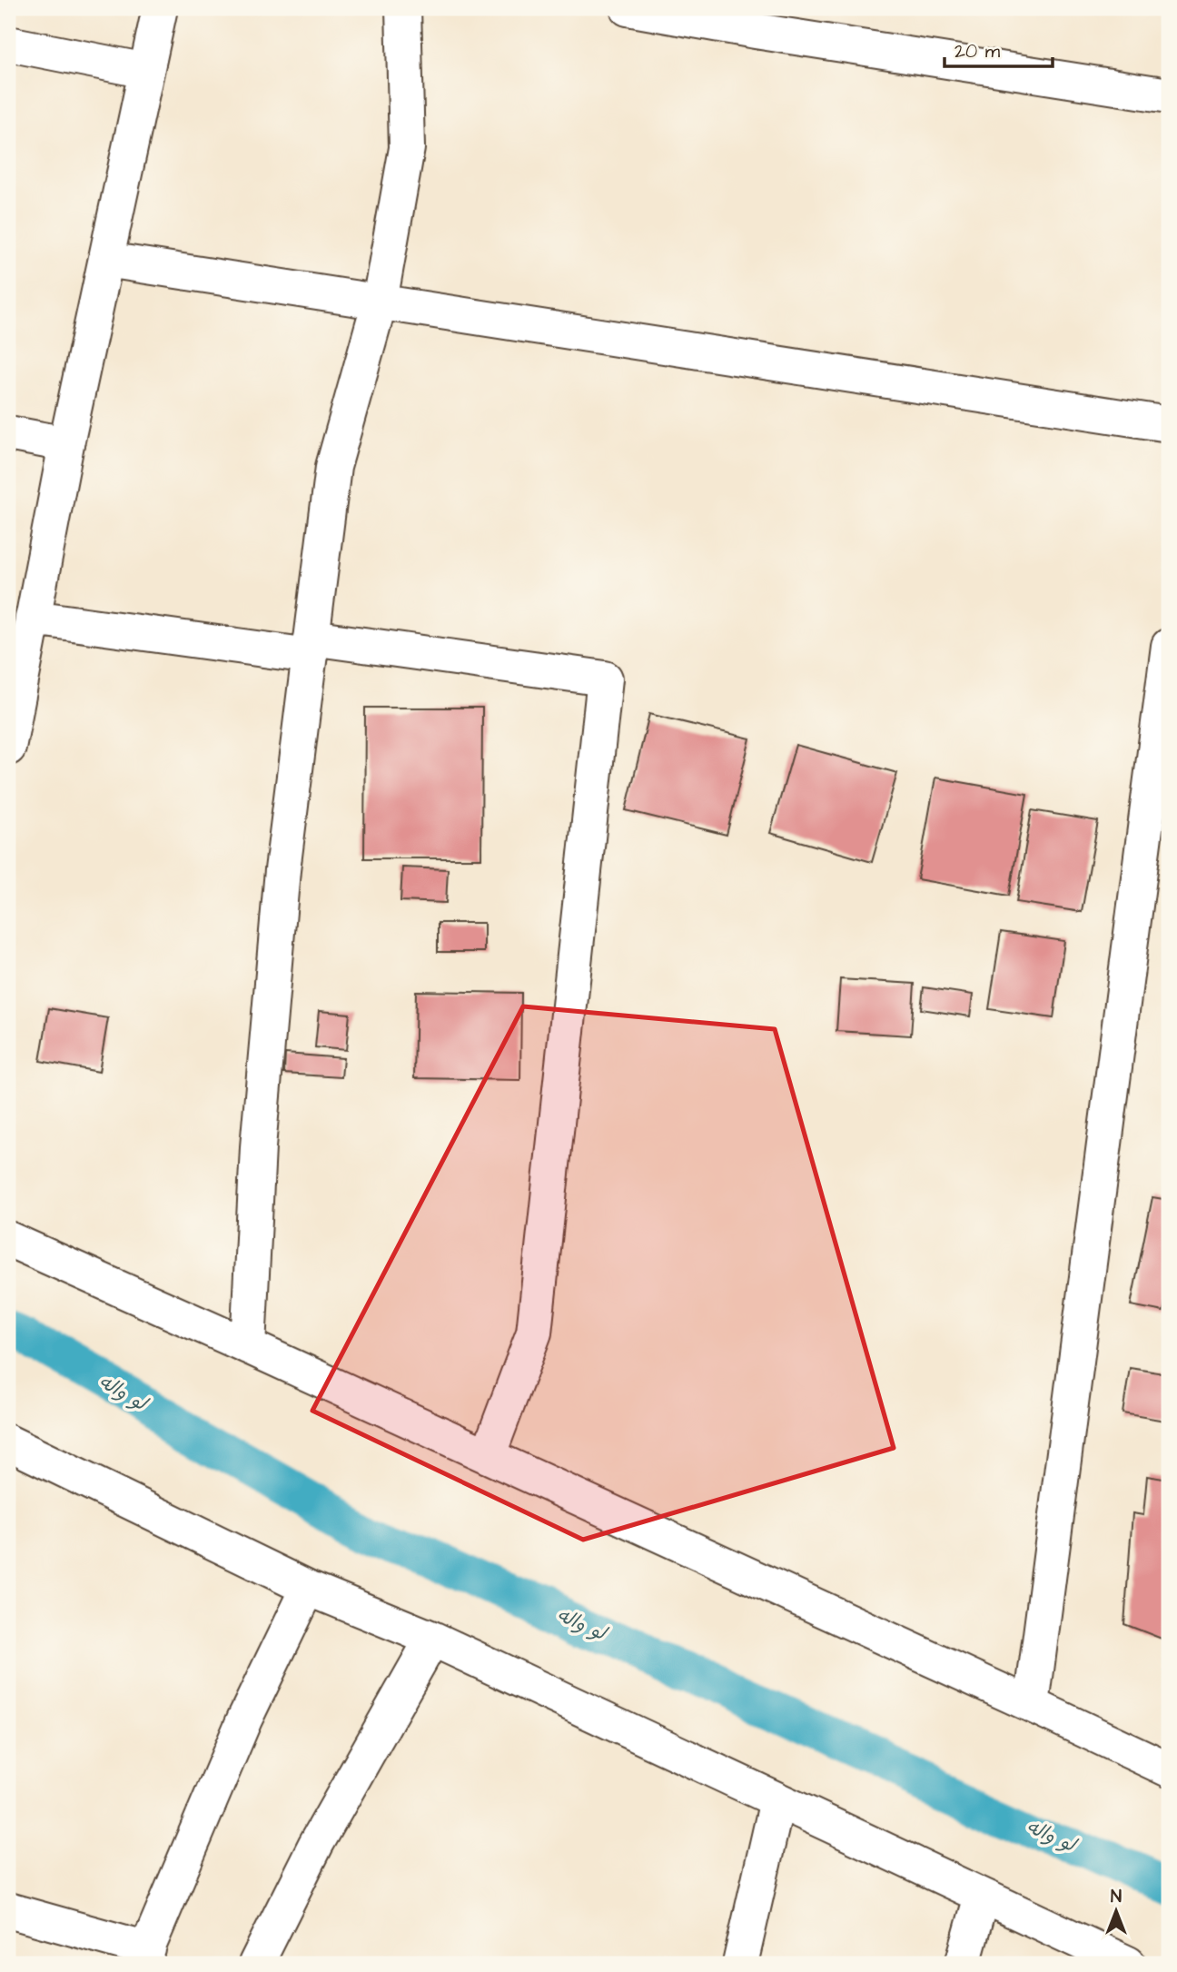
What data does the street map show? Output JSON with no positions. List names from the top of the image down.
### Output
{
  "water": ["لو واله"],
  "scale_bar": "20 m",
  "north": "top"
}
